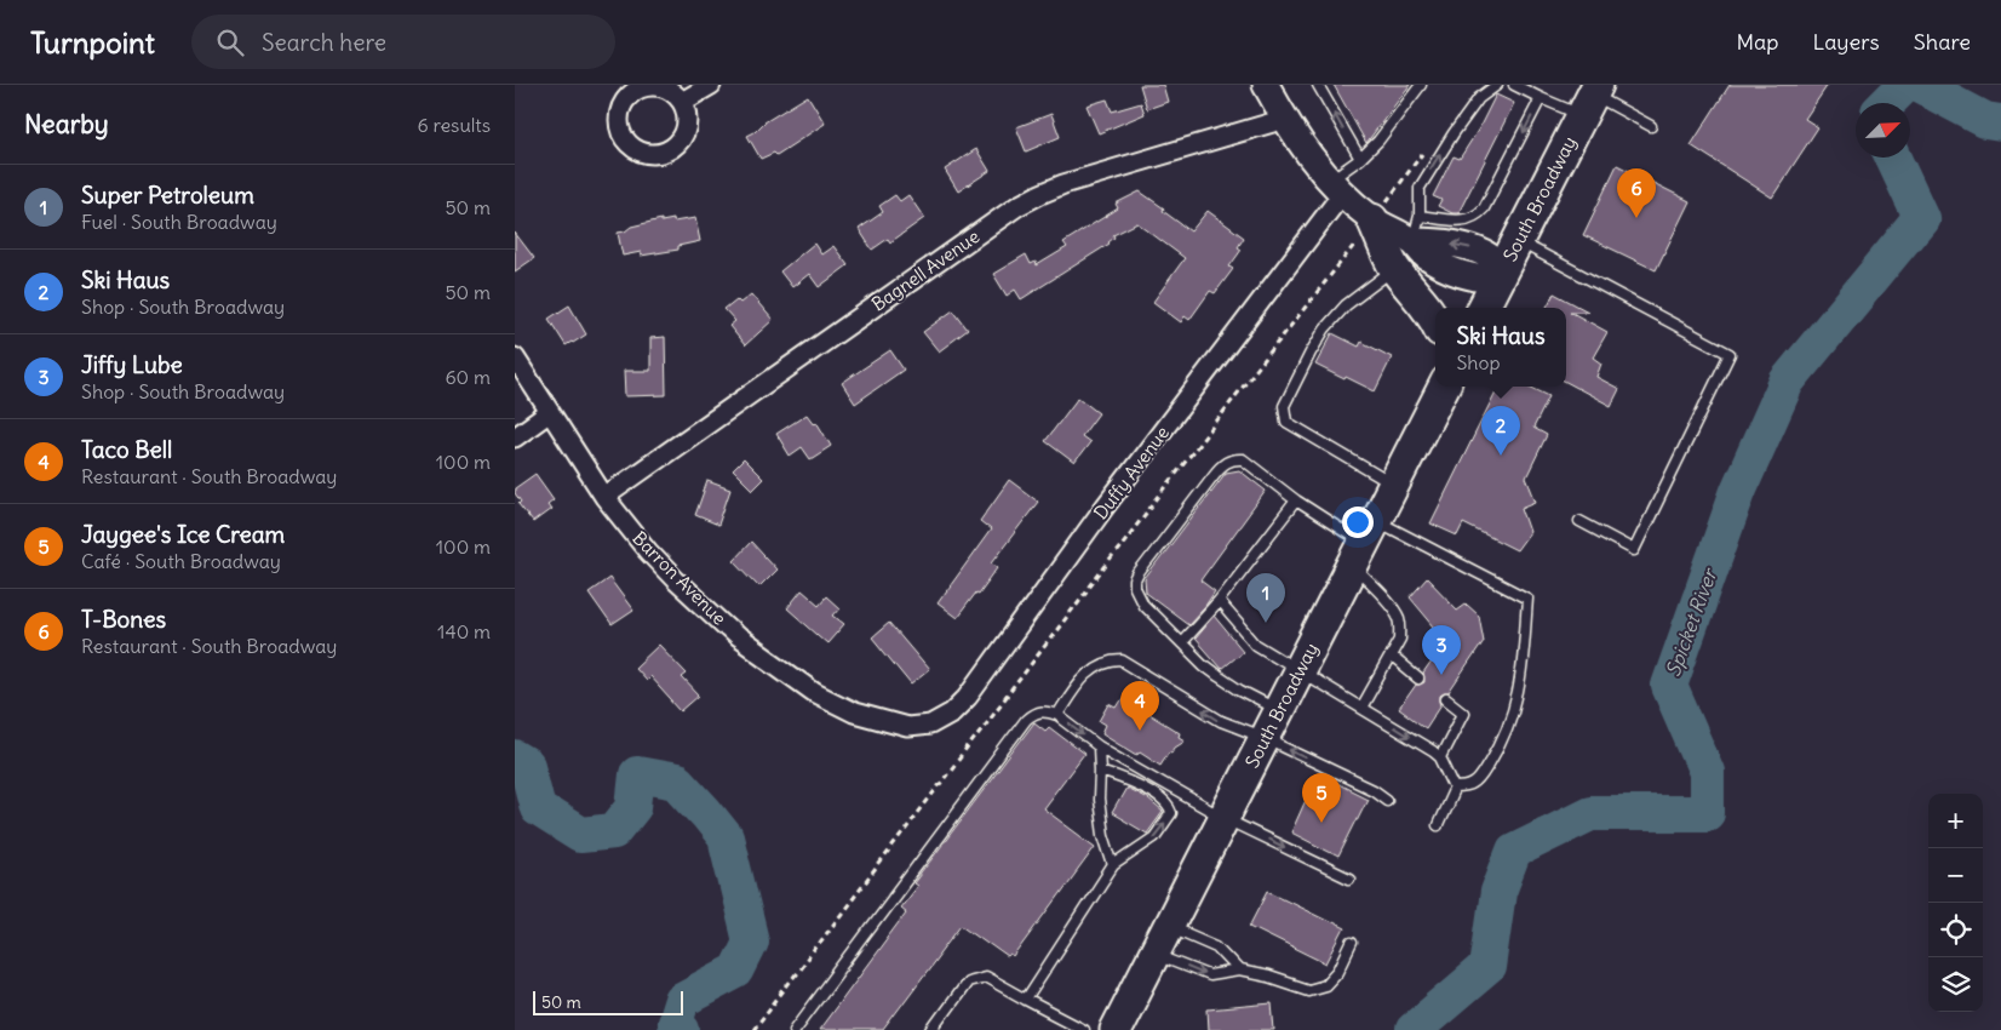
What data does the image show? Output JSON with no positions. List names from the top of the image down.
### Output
{
  "streets": {
    "main road": ["South Broadway"],
    "street": ["Bagnell Avenue", "Duffy Avenue", "Barron Avenue"]
  },
  "crossings": [
    ["Bagnell Avenue", "Barron Avenue"],
    ["Duffy Avenue", "Barron Avenue"]
  ],
  "water": ["Spicket River"],
  "scale_bar": "50 m",
  "north": "top right",
  "page": {
    "header": "Turnpoint",
    "search": "Search here",
    "nav": ["Map", "Layers", "Share"],
    "heading": ["Nearby", "6 results"],
    "list": [
      {
        "mark": "1",
        "name": "Super Petroleum",
        "note": "Fuel · South Broadway",
        "value": "50 m"
      },
      {
        "mark": "2",
        "name": "Ski Haus",
        "note": "Shop · South Broadway",
        "value": "50 m"
      },
      {
        "mark": "3",
        "name": "Jiffy Lube",
        "note": "Shop · South Broadway",
        "value": "60 m"
      },
      {
        "mark": "4",
        "name": "Taco Bell",
        "note": "Restaurant · South Broadway",
        "value": "100 m"
      },
      {
        "mark": "5",
        "name": "Jaygee's Ice Cream",
        "note": "Café · South Broadway",
        "value": "100 m"
      },
      {
        "mark": "6",
        "name": "T-Bones",
        "note": "Restaurant · South Broadway",
        "value": "140 m"
      }
    ],
    "pins": [
      "6",
      "2",
      "1",
      "3",
      "4",
      "5"
    ],
    "popup": ["Ski Haus", "Shop"],
    "map_buttons": ["+", "−"],
    "scale": "50 m"
  }
}
